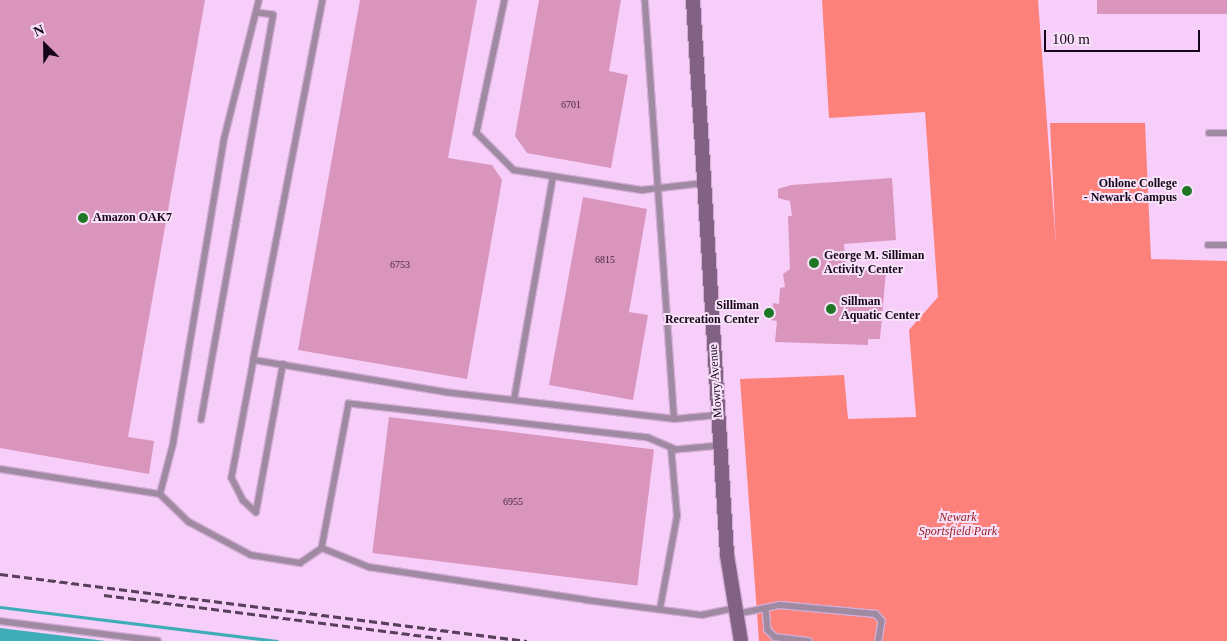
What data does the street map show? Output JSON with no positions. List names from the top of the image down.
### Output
{
  "streets": {
    "main road": ["Mowry Avenue"]
  },
  "parks": ["Newark Sportsfield Park"],
  "places": [
    "Ohlone College - Newark Campus",
    "Amazon OAK7",
    "George M. Silliman Activity Center",
    "Sillman Aquatic Center",
    "Silliman Recreation Center"
  ],
  "house_numbers": [
    "6701",
    "6815",
    "6753",
    "6955"
  ],
  "scale_bar": "100 m",
  "north": "top left"
}
